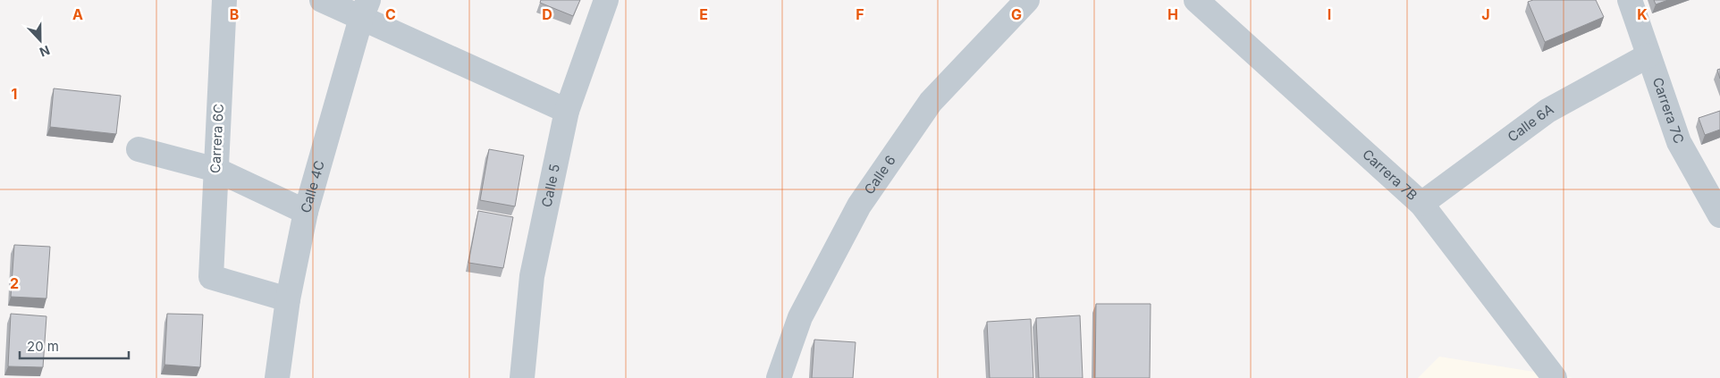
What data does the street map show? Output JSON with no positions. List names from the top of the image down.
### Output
{
  "streets": {
    "street": [
      "Carrera 7C",
      "Calle 6A",
      "Carrera 6C",
      "Calle 6",
      "Carrera 7B",
      "Calle 5",
      "Calle 4C"
    ]
  },
  "crossings": [
    ["Carrera 7C", "Calle 6A"],
    ["Calle 6A", "Carrera 7B"],
    ["Carrera 6C", "Calle 4C"]
  ],
  "scale_bar": "20 m",
  "north": "bottom",
  "grid": {
    "columns": [
      "A",
      "B",
      "C",
      "D",
      "E",
      "F",
      "G",
      "H",
      "I",
      "J",
      "K"
    ],
    "rows": ["1", "2"]
  }
}
